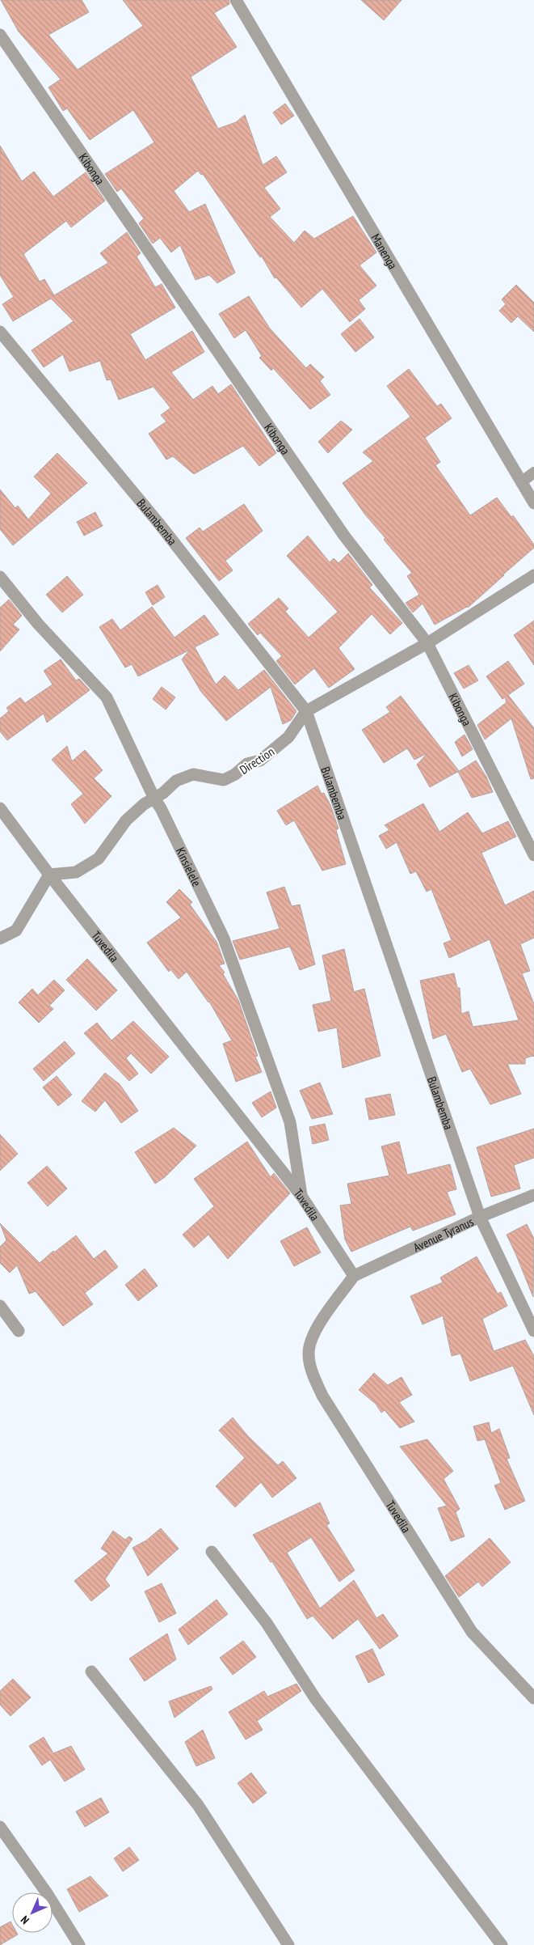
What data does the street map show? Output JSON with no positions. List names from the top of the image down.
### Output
{
  "streets": {
    "street": [
      "Kibonga",
      "Manenga",
      "Bulambemba",
      "Direction",
      "Kinsielele",
      "Tuvedila",
      "Avenue Tyranus"
    ]
  },
  "crossings": [
    ["Kibonga", "Direction"],
    ["Bulambemba", "Direction"],
    ["Bulambemba", "Avenue Tyranus"],
    ["Direction", "Kinsielele"],
    ["Direction", "Tuvedila"],
    ["Kinsielele", "Tuvedila"],
    ["Tuvedila", "Avenue Tyranus"]
  ],
  "north": "bottom left"
}
